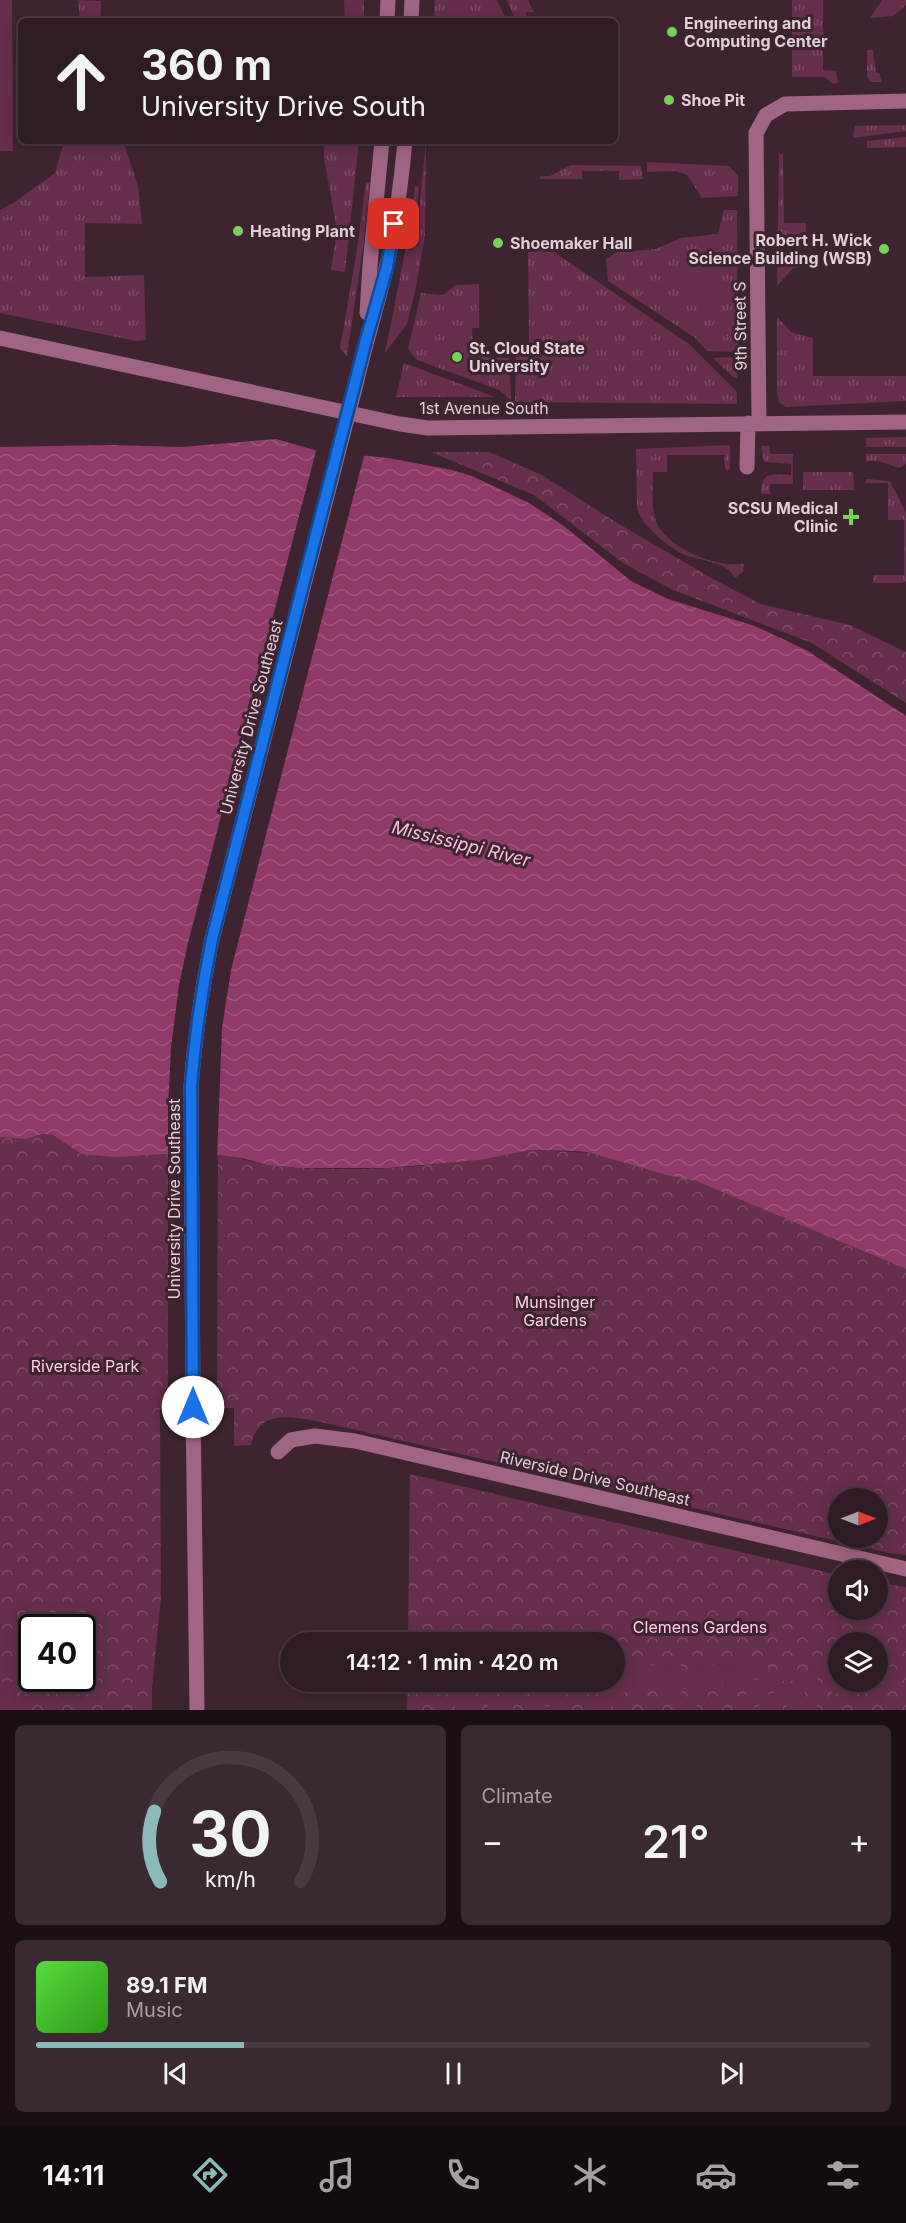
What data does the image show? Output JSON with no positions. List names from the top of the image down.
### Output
{
  "streets": {
    "street": [
      "9th Street S",
      "1st Avenue South",
      "University Drive Southeast",
      "Riverside Drive Southeast"
    ]
  },
  "crossings": [
    ["9th Street S", "1st Avenue South"]
  ],
  "water": ["Mississippi River"],
  "parks": ["Munsinger Gardens", "Riverside Park", "Clemens Gardens"],
  "places": {
    "other": [
      "Engineering and Computing Center",
      "Shoe Pit",
      "Heating Plant",
      "Shoemaker Hall",
      "Robert H. Wick Science Building (WSB)",
      "St. Cloud State University"
    ],
    "health": ["SCSU Medical Clinic"]
  },
  "north": "right",
  "page": {
    "turn": ["360 m", "University Drive South"],
    "limit": "40",
    "trip": "14:12 · 1 min · 420 m",
    "tile": "Climate",
    "heat": ["−", "21°", "+"],
    "song": ["89.1 FM", "Music"],
    "tabs": "14:11",
    "gauge": ["30", "km/h"]
  }
}
